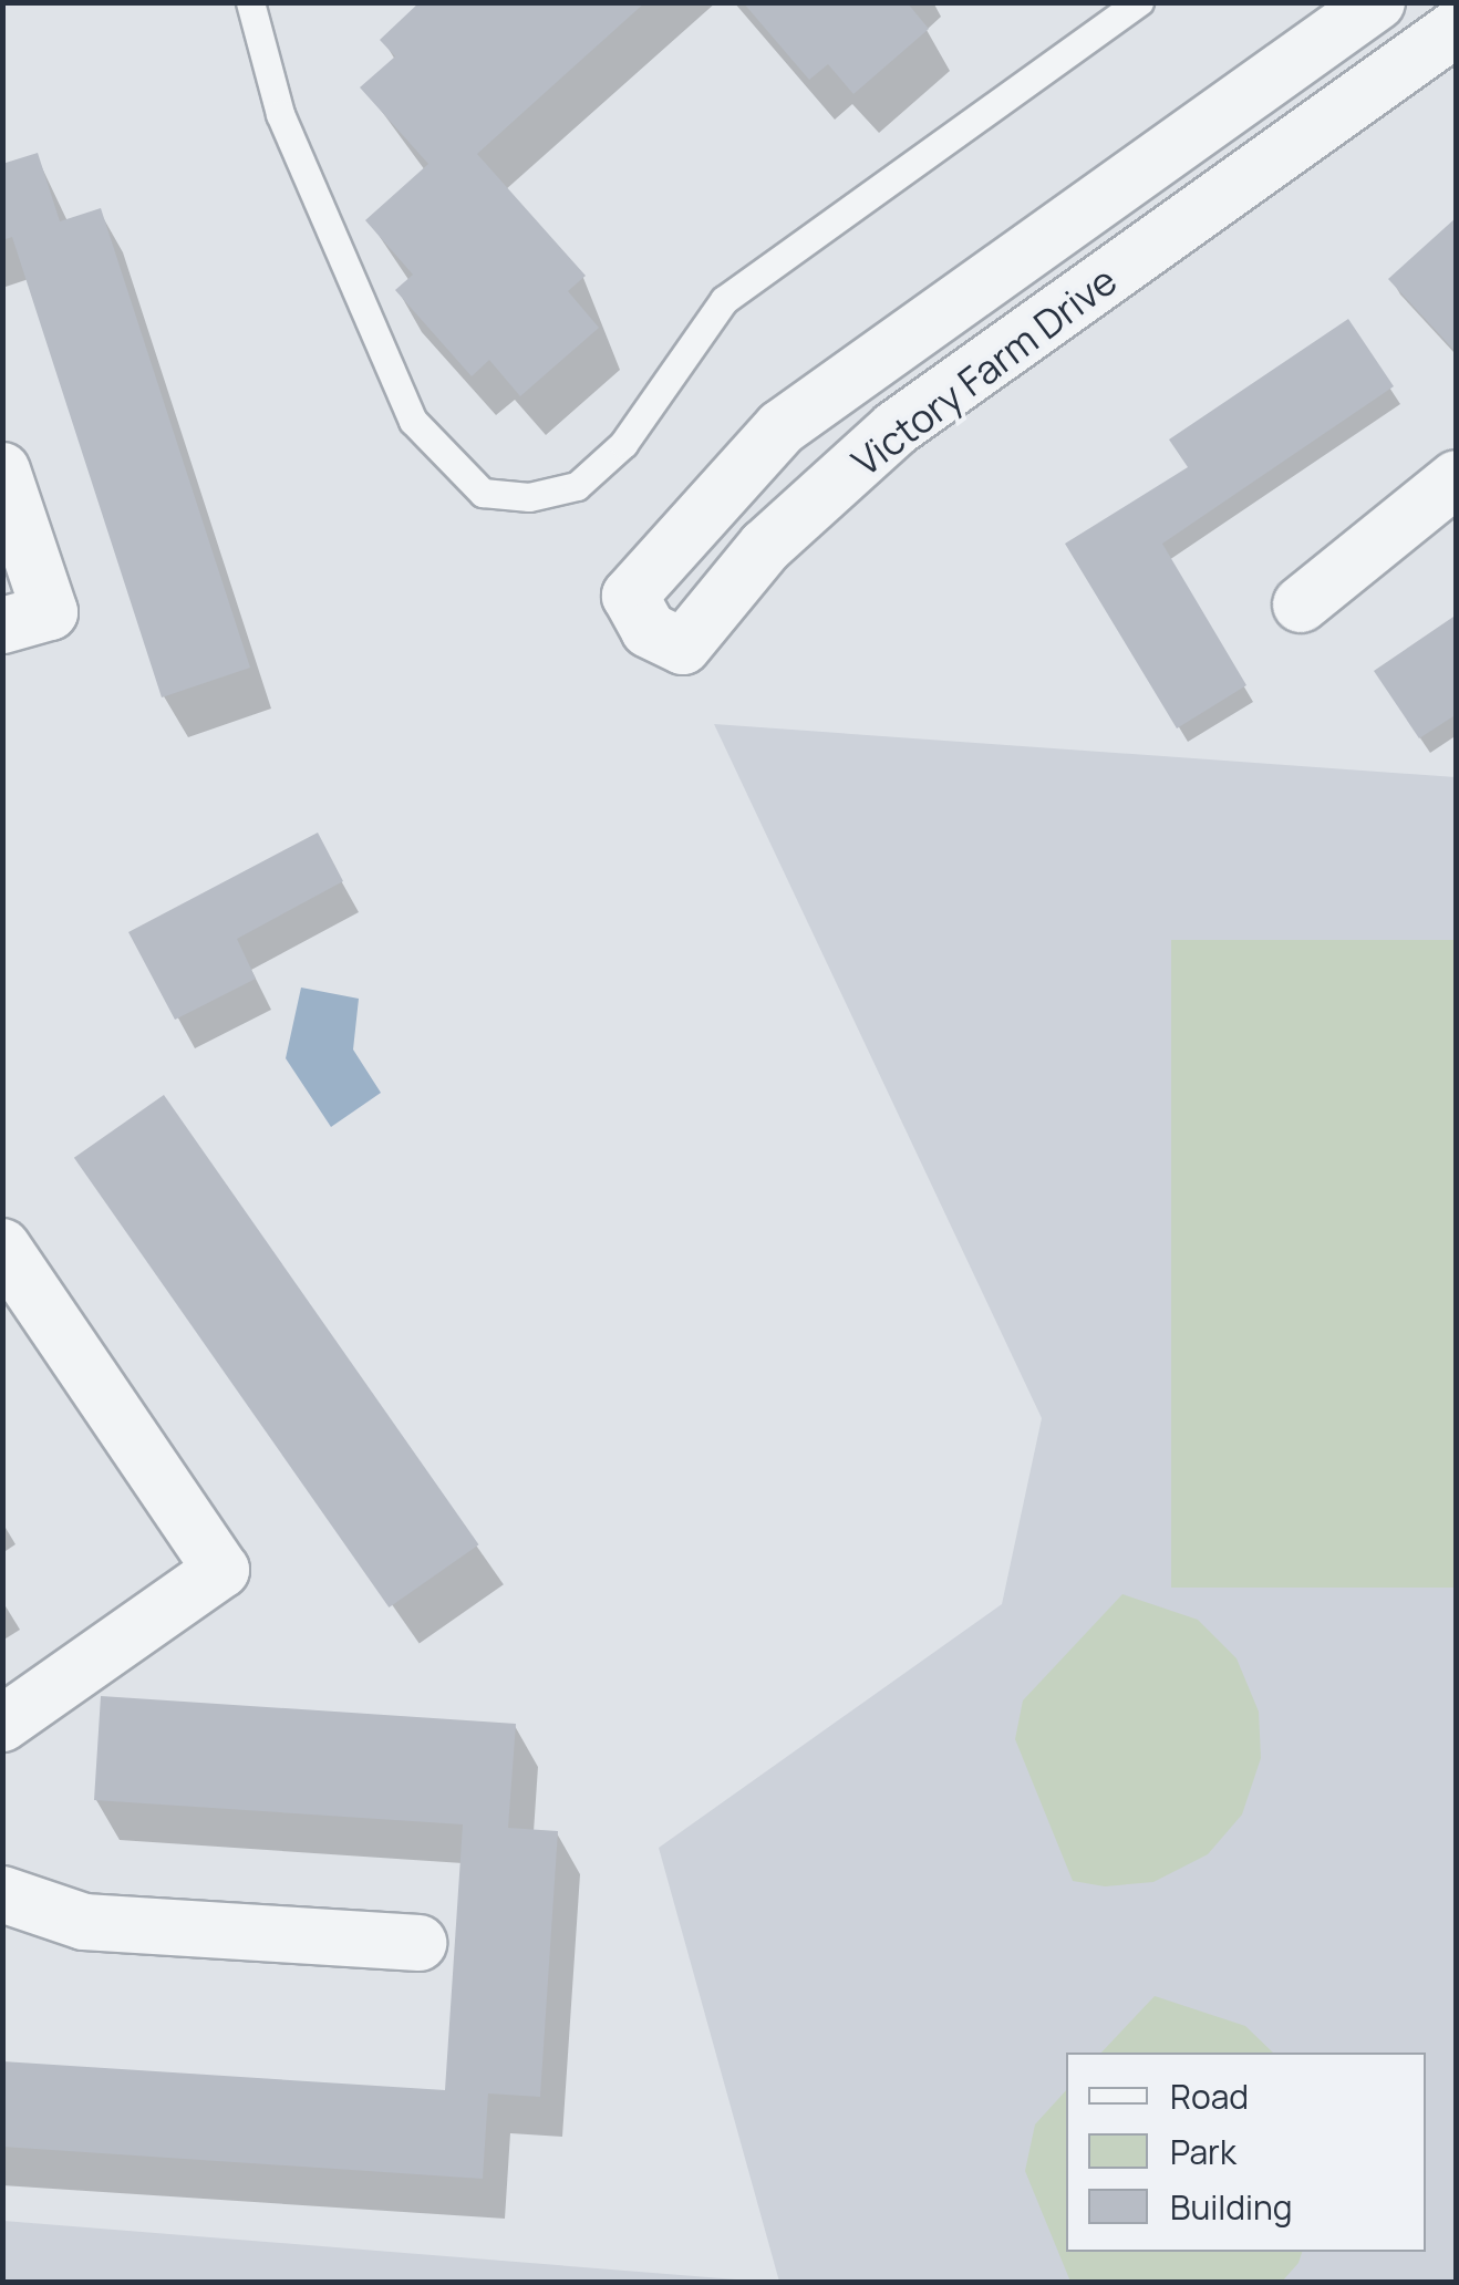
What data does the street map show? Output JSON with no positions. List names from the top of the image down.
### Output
{
  "streets": {
    "street": ["Victory Farm Drive"]
  },
  "legend": ["Road", "Park", "Building"]
}
